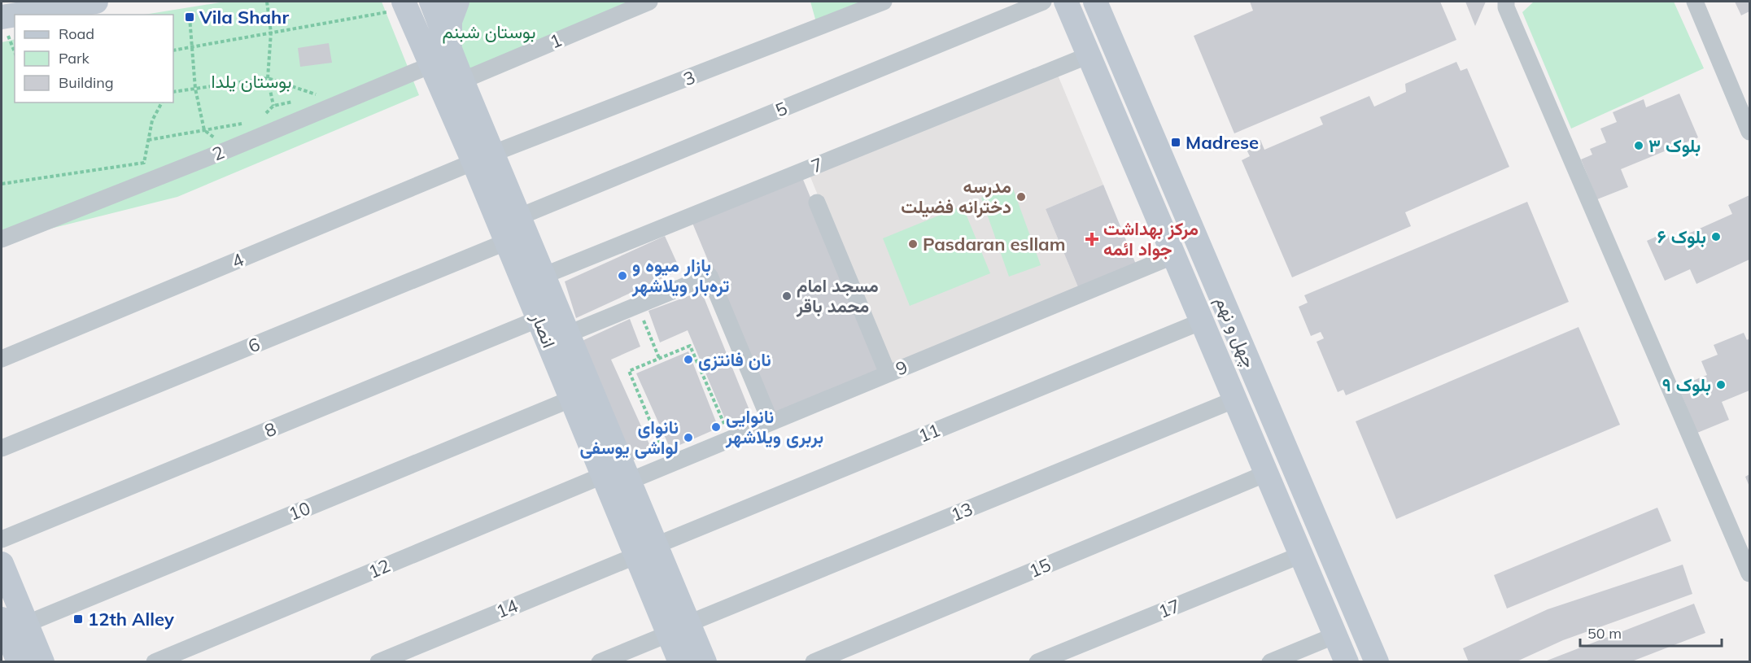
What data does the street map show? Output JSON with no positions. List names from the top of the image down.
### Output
{
  "streets": {
    "street": [
      "1",
      "3",
      "5",
      "2",
      "7",
      "4",
      "انصار",
      "چهل و نهم",
      "6",
      "9",
      "8",
      "11",
      "10",
      "13",
      "15",
      "12",
      "14",
      "17"
    ]
  },
  "crossings": [
    ["1", "انصار"],
    ["3", "4"],
    ["3", "انصار"],
    ["5", "انصار"],
    ["2", "انصار"],
    ["7", "انصار"],
    ["7", "چهل و نهم"],
    ["4", "انصار"],
    ["انصار", "6"],
    ["انصار", "9"],
    ["انصار", "8"],
    ["انصار", "11"],
    ["انصار", "10"],
    ["انصار", "13"],
    ["انصار", "12"],
    ["انصار", "14"],
    ["چهل و نهم", "9"],
    ["چهل و نهم", "11"],
    ["چهل و نهم", "13"],
    ["چهل و نهم", "15"],
    ["چهل و نهم", "17"],
    ["11", "14"]
  ],
  "parks": ["بوستان شبنم", "بوستان یلدا"],
  "places": {
    "transit": ["Vila Shahr", "Madrese", "12th Alley"],
    "other": [
      "بلوک ۳",
      "مدرسه دخترانه فضیلت",
      "بلوک ۶",
      "Pasdaran esllam",
      "بازار میوه و تره‌بار ویلاشهر",
      "مسجد امام محمد باقر",
      "نان فانتزی",
      "بلوک ۹",
      "نانوایی بربری ویلاشهر",
      "نانوای لواشی یوسفی"
    ],
    "health": ["مرکز بهداشت جواد ائمه"]
  },
  "legend": ["Road", "Park", "Building"],
  "scale_bar": "50 m"
}
